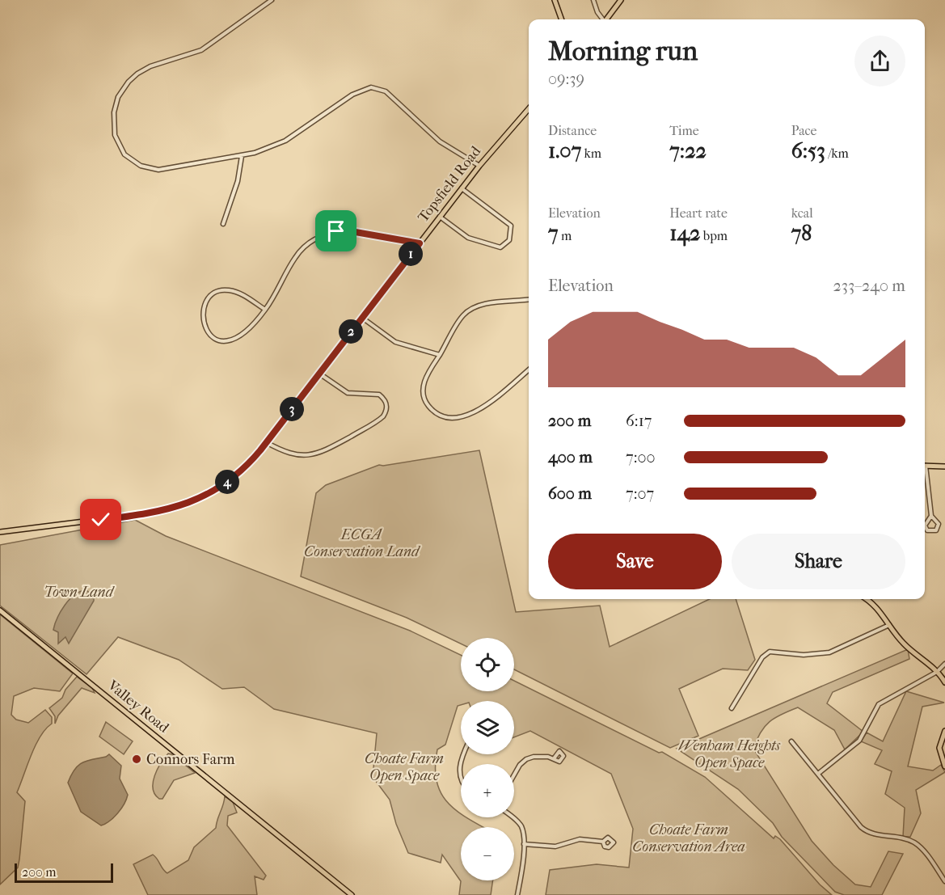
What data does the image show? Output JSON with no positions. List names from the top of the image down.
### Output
{
  "streets": {
    "main road": ["Topsfield Road", "Valley Road"]
  },
  "parks": [
    "ECGA Conservation Land",
    "Town Land",
    "Wenham Heights Open Space",
    "Choate Farm Open Space",
    "Choate Farm Conservation Area"
  ],
  "places": ["Connors Farm"],
  "scale_bar": "200 m",
  "page": {
    "heading": ["Morning run", "09:39"],
    "stats": [
      ["Distance", "1.07 km"],
      ["Time", "7:22"],
      ["Pace", "6:53 /km"],
      ["Elevation", "7 m"],
      ["Heart rate", "142 bpm"],
      ["kcal", "78"]
    ],
    "pins": [
      "1",
      "2",
      "3",
      "4"
    ],
    "chart": ["Elevation", "233–240 m"],
    "list": [
      {
        "name": "200 m",
        "note": "6:17"
      },
      {
        "name": "400 m",
        "note": "7:00"
      },
      {
        "name": "600 m",
        "note": "7:07"
      }
    ],
    "buttons": ["Save", "Share"],
    "map_buttons": ["+", "−"],
    "scale": "200 m"
  }
}
